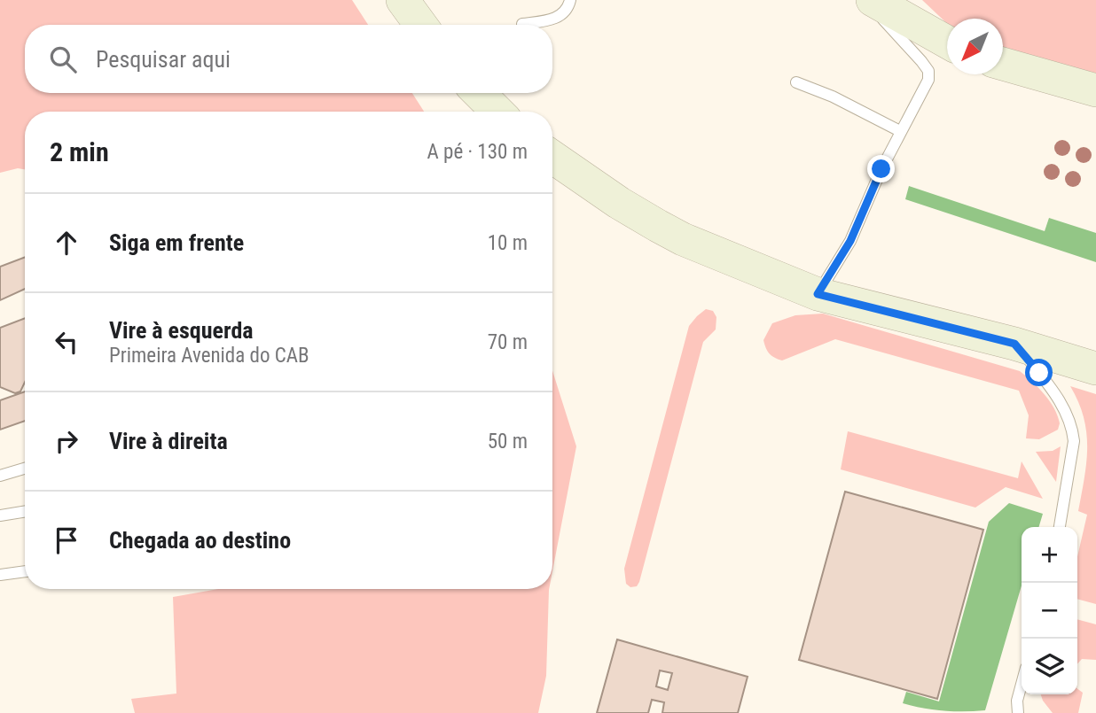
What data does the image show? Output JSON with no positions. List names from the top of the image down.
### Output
{
  "north": "bottom left",
  "page": {
    "search": "Pesquisar aqui",
    "heading": ["2 min", "A pé · 130 m"],
    "list": [
      ["Siga em frente", "10 m"],
      ["Vire à esquerda", "Primeira Avenida do CAB", "70 m"],
      ["Vire à direita", "50 m"],
      "Chegada ao destino"
    ],
    "map_buttons": ["+", "−"]
  }
}
